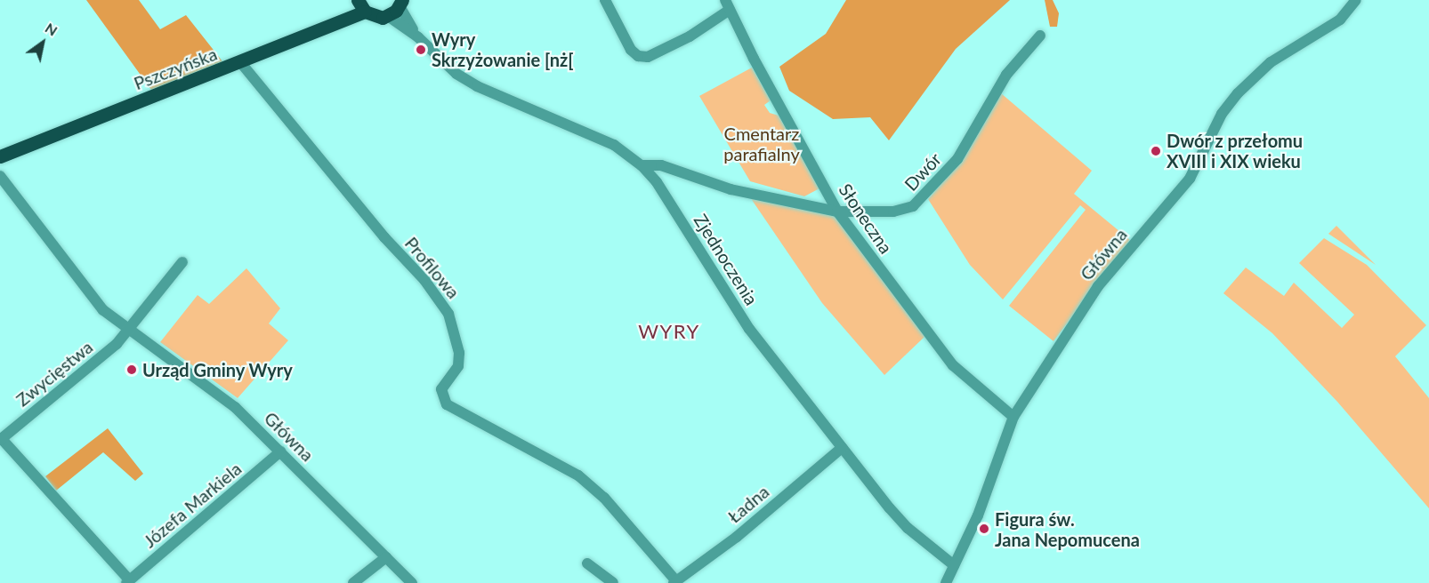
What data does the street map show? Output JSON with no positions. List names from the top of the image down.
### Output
{
  "streets": {
    "main road": ["Pszczyńska"],
    "street": [
      "Dwór",
      "Słoneczna",
      "Główna",
      "Zjednoczenia",
      "Profilowa",
      "Zwycięstwa",
      "Ładna",
      "Józefa Markiela"
    ]
  },
  "crossings": [
    ["Pszczyńska", "Profilowa"],
    ["Dwór", "Słoneczna"],
    ["Dwór", "Zjednoczenia"],
    ["Słoneczna", "Główna"],
    ["Główna", "Zjednoczenia"],
    ["Główna", "Zwycięstwa"],
    ["Główna", "Józefa Markiela"],
    ["Zjednoczenia", "Ładna"],
    ["Profilowa", "Ładna"]
  ],
  "districts": ["WYRY"],
  "parks": ["Cmentarz parafialny"],
  "places": [
    "Wyry Skrzyżowanie [nż[",
    "Dwór z przełomu XVIII i XIX wieku",
    "Urząd Gminy Wyry",
    "Figura św. Jana Nepomucena"
  ],
  "north": "top right"
}
